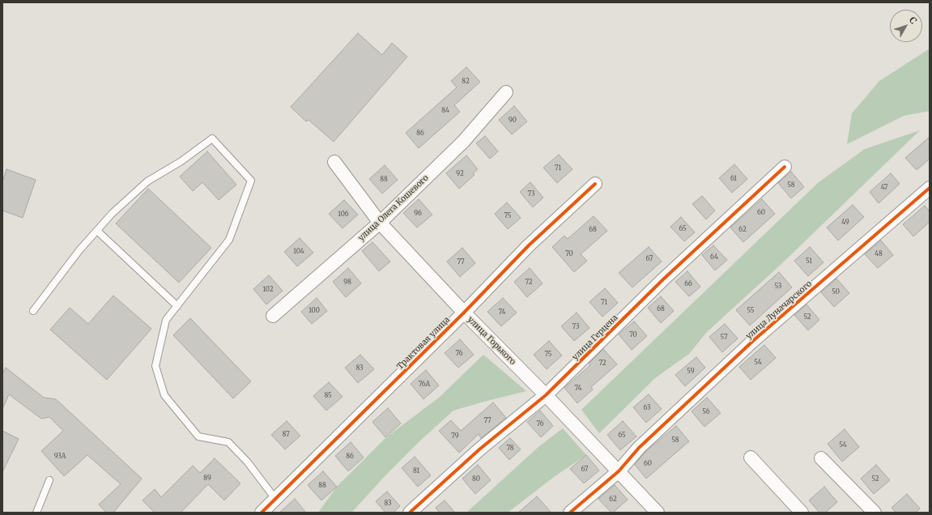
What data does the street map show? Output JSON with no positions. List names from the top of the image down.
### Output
{
  "streets": {
    "street": [
      "улица Олега Кошевого",
      "улица Луначарского",
      "улица Герцена",
      "улица Горького",
      "Трактовая улица"
    ]
  },
  "crossings": [
    ["улица Олега Кошевого", "улица Горького"],
    ["улица Луначарского", "улица Горького"],
    ["улица Герцена", "улица Горького"],
    ["улица Горького", "Трактовая улица"]
  ],
  "house_numbers": [
    "82",
    "84",
    "90",
    "86",
    "71",
    "92",
    "61",
    "88",
    "58",
    "47",
    "73",
    "60",
    "96",
    "106",
    "75",
    "49",
    "65",
    "68",
    "62",
    "104",
    "70",
    "48",
    "64",
    "67",
    "51",
    "77",
    "98",
    "72",
    "66",
    "53",
    "102",
    "50",
    "71",
    "68",
    "100",
    "55",
    "74",
    "52",
    "73",
    "70",
    "57",
    "76",
    "75",
    "54",
    "72",
    "83",
    "59",
    "76А",
    "74",
    "85",
    "63",
    "56",
    "77",
    "76",
    "87",
    "65",
    "79",
    "58",
    "54",
    "78",
    "93А",
    "86",
    "60",
    "67",
    "81",
    "89",
    "80",
    "52",
    "88",
    "62",
    "83"
  ],
  "north": "top right"
}
